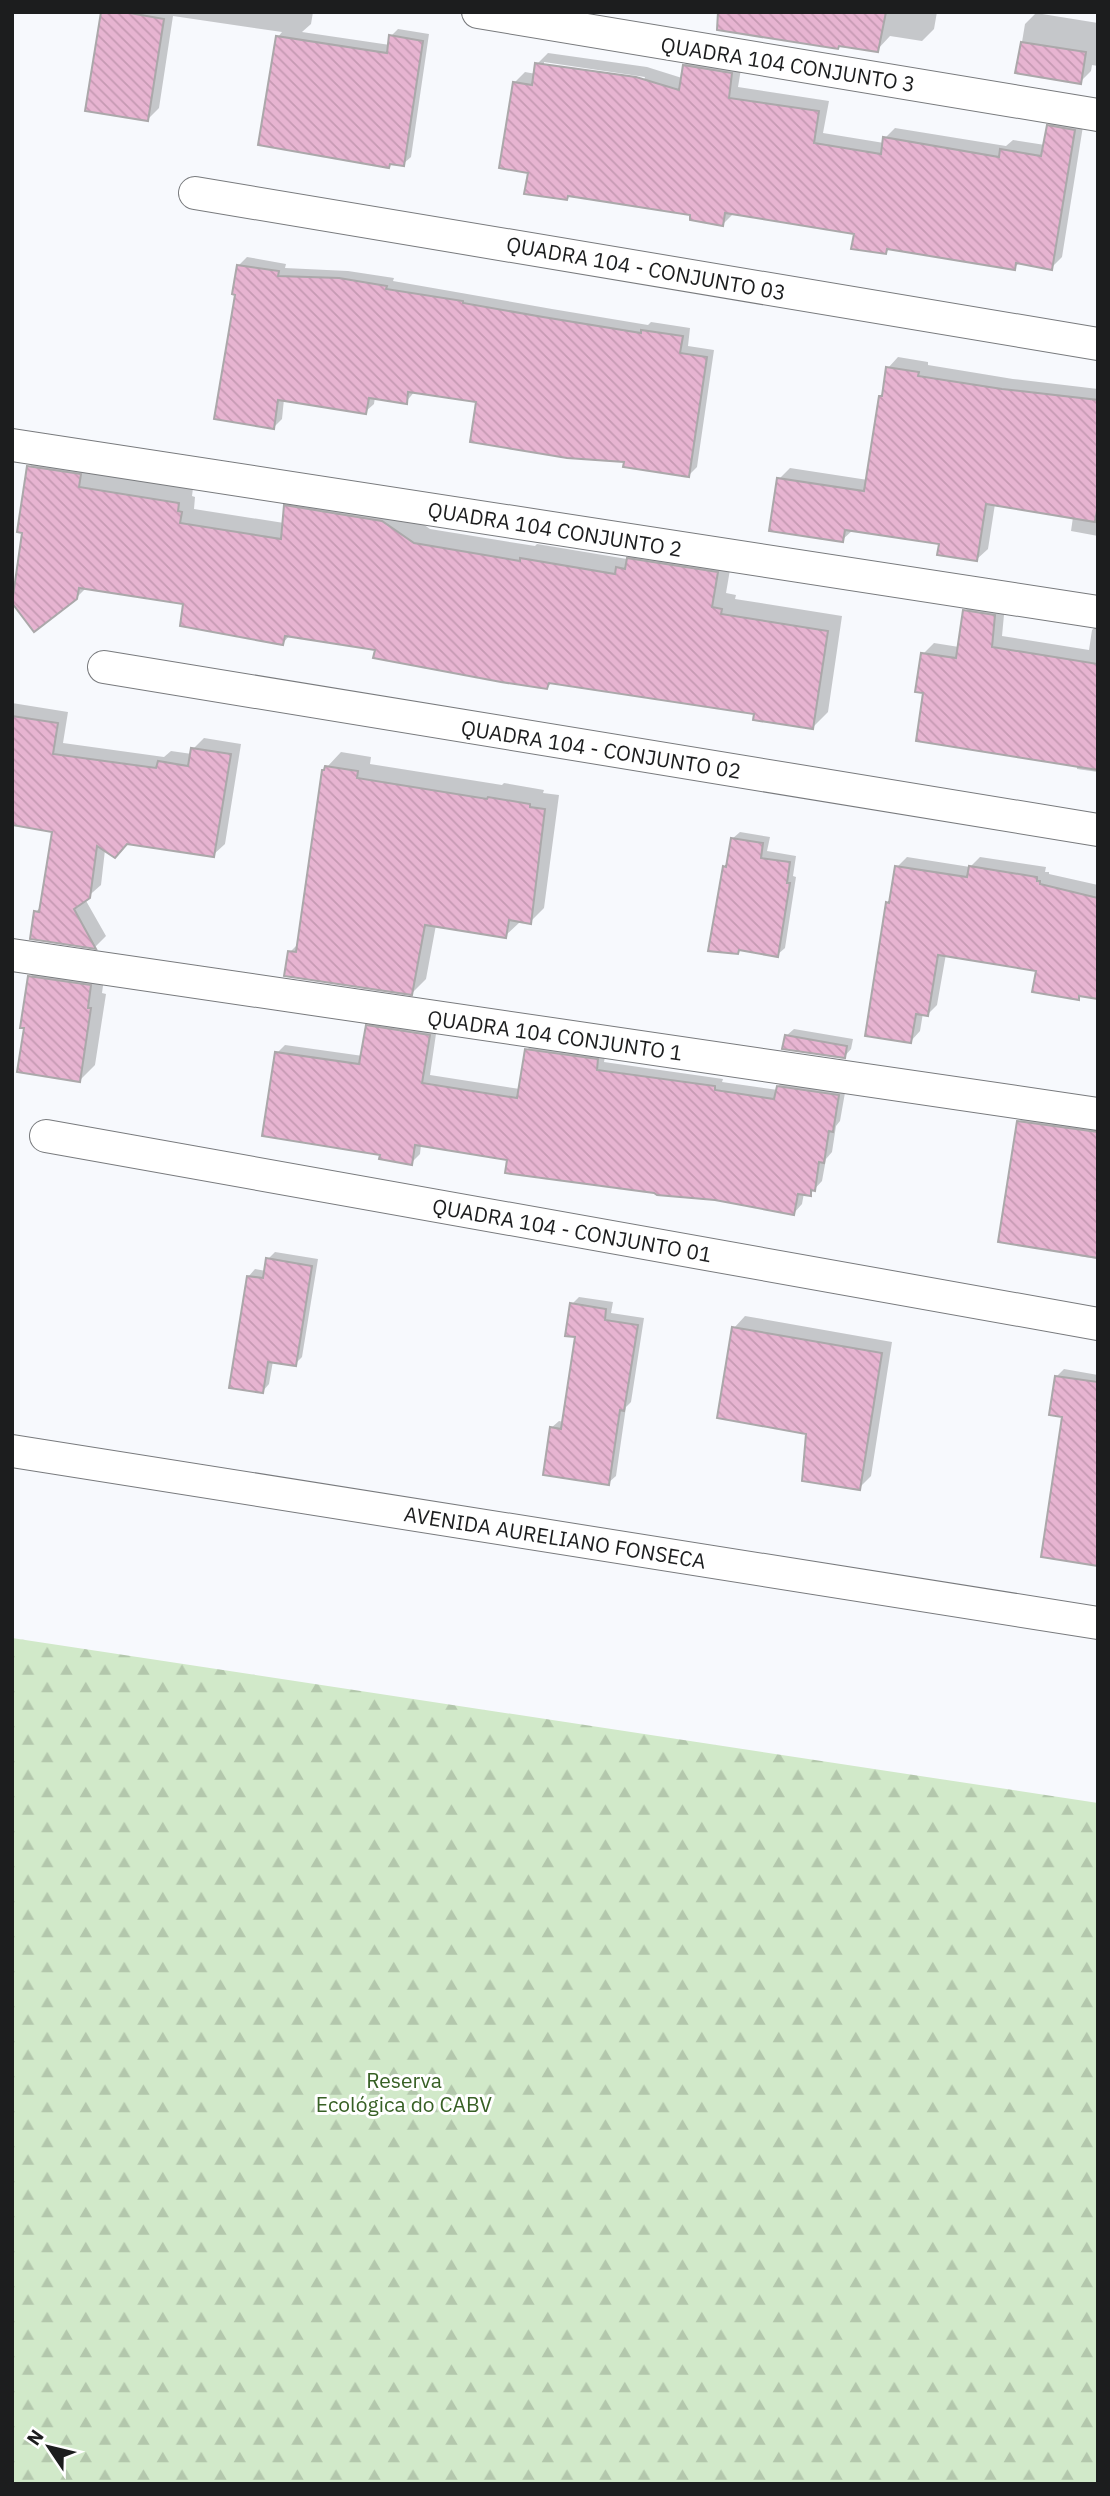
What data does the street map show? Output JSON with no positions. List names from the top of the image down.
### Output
{
  "streets": {
    "street": [
      "QUADRA 104 CONJUNTO 3",
      "QUADRA 104 - CONJUNTO 03",
      "QUADRA 104 CONJUNTO 2",
      "QUADRA 104 - CONJUNTO 02",
      "QUADRA 104 CONJUNTO 1",
      "QUADRA 104 - CONJUNTO 01",
      "AVENIDA AURELIANO FONSECA"
    ]
  },
  "parks": ["Reserva Ecológica do CABV"],
  "north": "top left"
}
